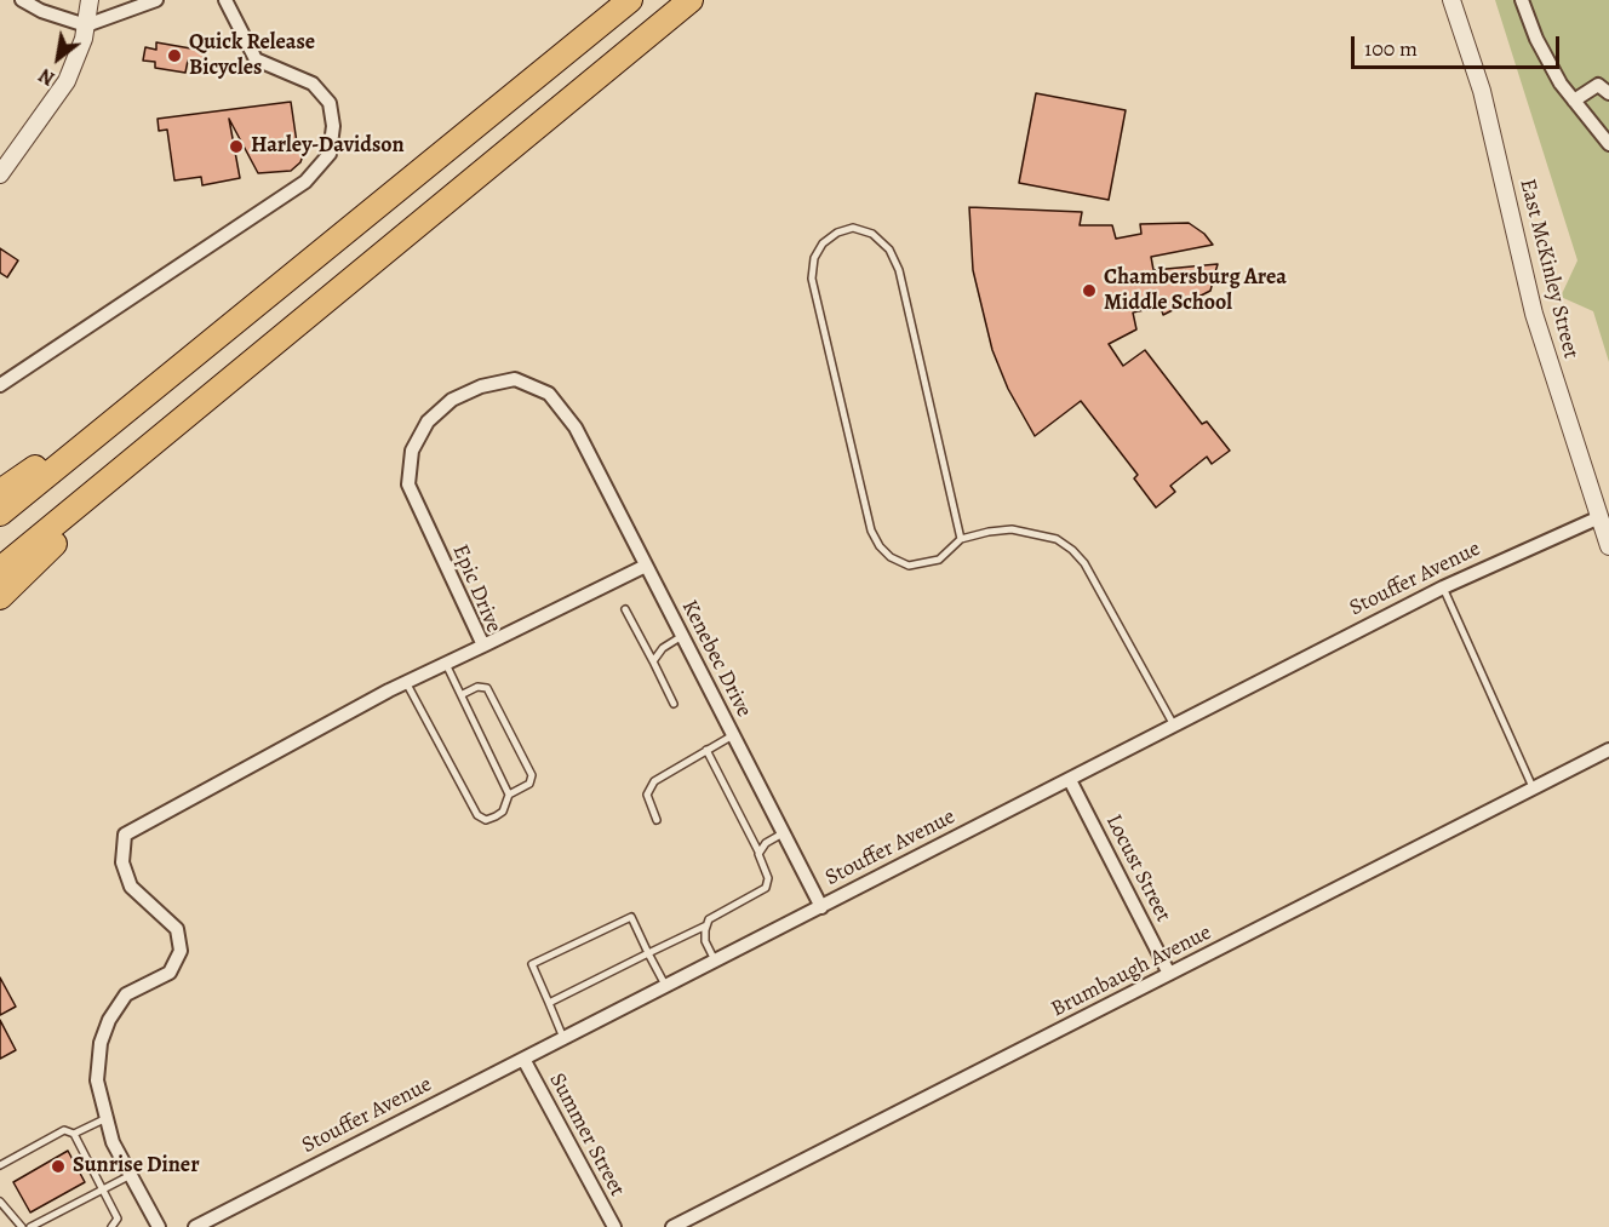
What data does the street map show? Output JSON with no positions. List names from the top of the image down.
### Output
{
  "streets": {
    "street": [
      "East McKinley Street",
      "Stouffer Avenue",
      "Epic Drive",
      "Kenebec Drive",
      "Locust Street",
      "Brumbaugh Avenue",
      "Summer Street"
    ]
  },
  "crossings": [
    ["East McKinley Street", "Stouffer Avenue"],
    ["Stouffer Avenue", "Kenebec Drive"],
    ["Stouffer Avenue", "Locust Street"],
    ["Stouffer Avenue", "Summer Street"],
    ["Epic Drive", "Kenebec Drive"],
    ["Locust Street", "Brumbaugh Avenue"]
  ],
  "places": [
    "Quick Release Bicycles",
    "Harley-Davidson",
    "Chambersburg Area Middle School",
    "Sunrise Diner"
  ],
  "scale_bar": "100 m",
  "north": "bottom left"
}
